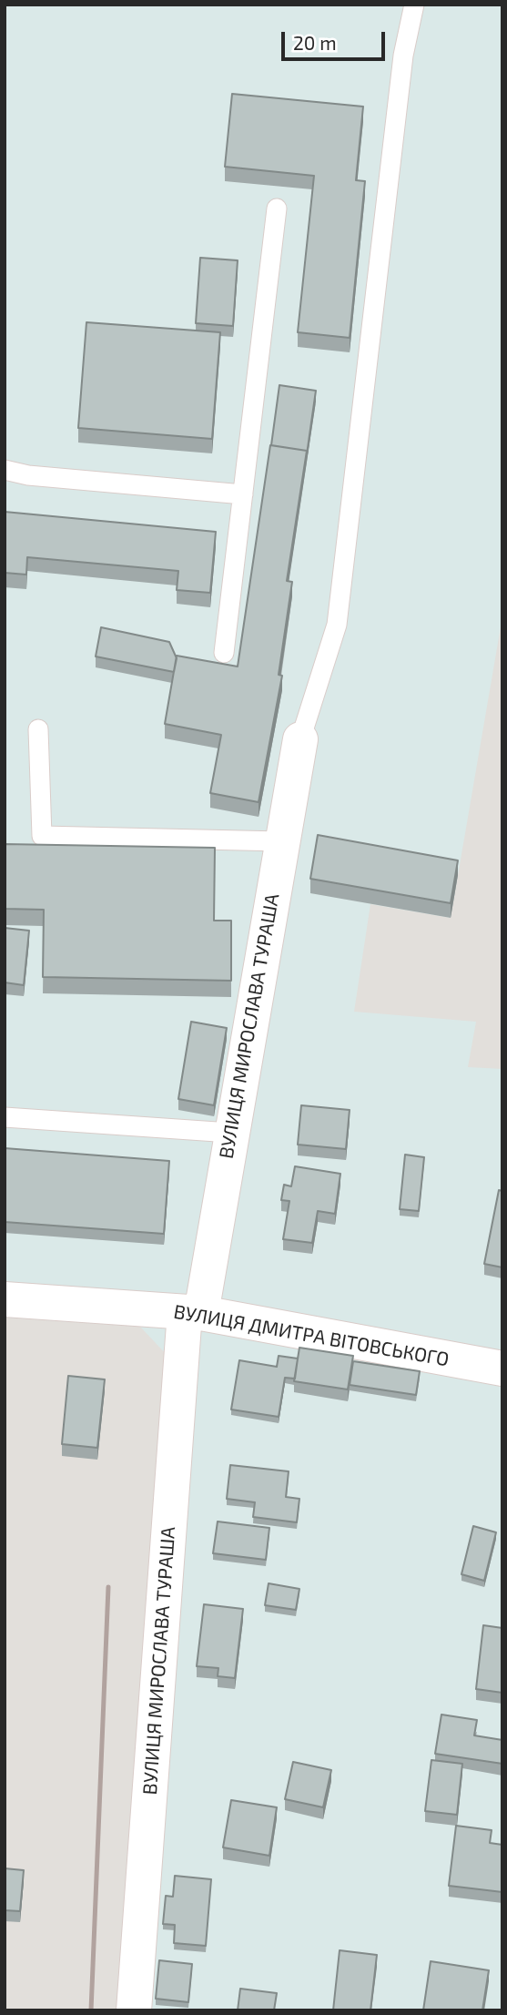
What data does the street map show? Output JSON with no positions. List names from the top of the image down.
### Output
{
  "streets": {
    "street": ["ВУЛИЦЯ МИРОСЛАВА ТУРАША", "ВУЛИЦЯ ДМИТРА ВІТОВСЬКОГО"]
  },
  "crossings": [
    ["ВУЛИЦЯ МИРОСЛАВА ТУРАША", "ВУЛИЦЯ ДМИТРА ВІТОВСЬКОГО"]
  ],
  "scale_bar": "20 m"
}
